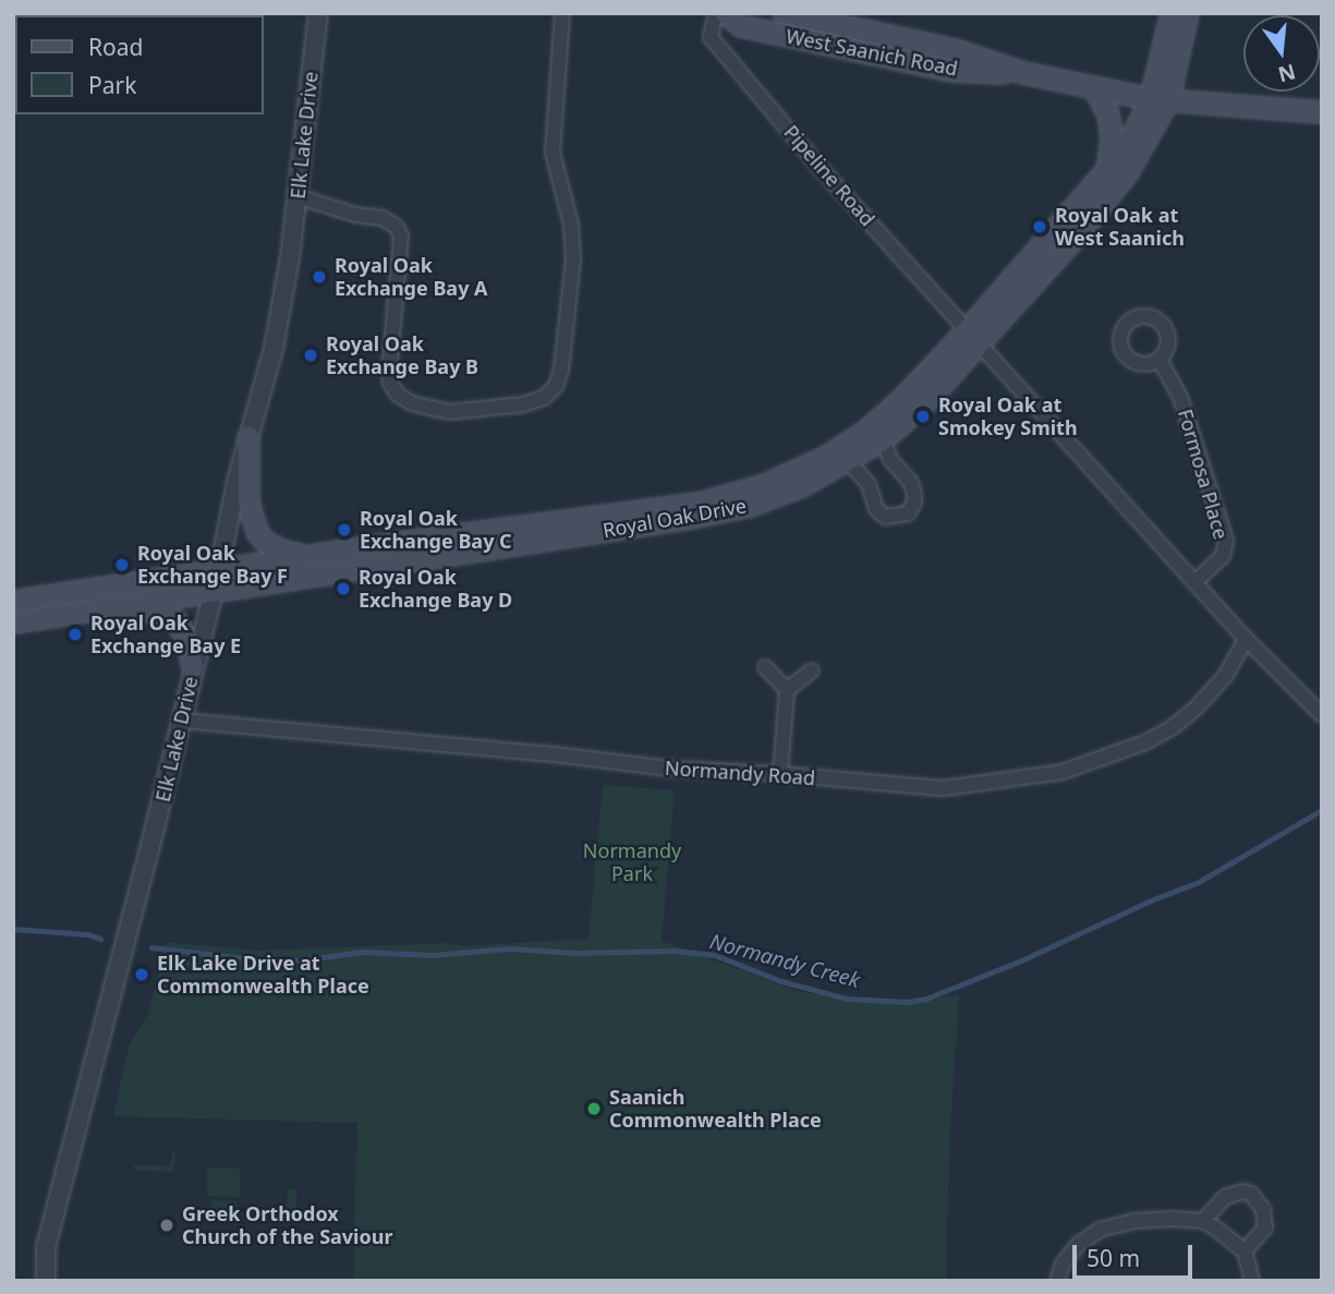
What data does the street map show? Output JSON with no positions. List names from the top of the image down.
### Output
{
  "streets": {
    "main road": ["West Saanich Road", "Royal Oak Drive"],
    "street": [
      "Elk Lake Drive",
      "Pipeline Road",
      "Formosa Place",
      "Normandy Road"
    ]
  },
  "crossings": [
    ["West Saanich Road", "Royal Oak Drive"],
    ["Elk Lake Drive", "Royal Oak Drive"],
    ["Elk Lake Drive", "Normandy Road"],
    ["Pipeline Road", "Royal Oak Drive"]
  ],
  "water": ["Normandy Creek"],
  "parks": ["Normandy Park"],
  "places": [
    "Royal Oak at West Saanich",
    "Royal Oak Exchange Bay A",
    "Royal Oak Exchange Bay B",
    "Royal Oak at Smokey Smith",
    "Royal Oak Exchange Bay C",
    "Royal Oak Exchange Bay F",
    "Royal Oak Exchange Bay D",
    "Royal Oak Exchange Bay E",
    "Elk Lake Drive at Commonwealth Place",
    "Saanich Commonwealth Place",
    "Greek Orthodox Church of the Saviour"
  ],
  "legend": ["Road", "Park"],
  "scale_bar": "50 m",
  "north": "bottom"
}
